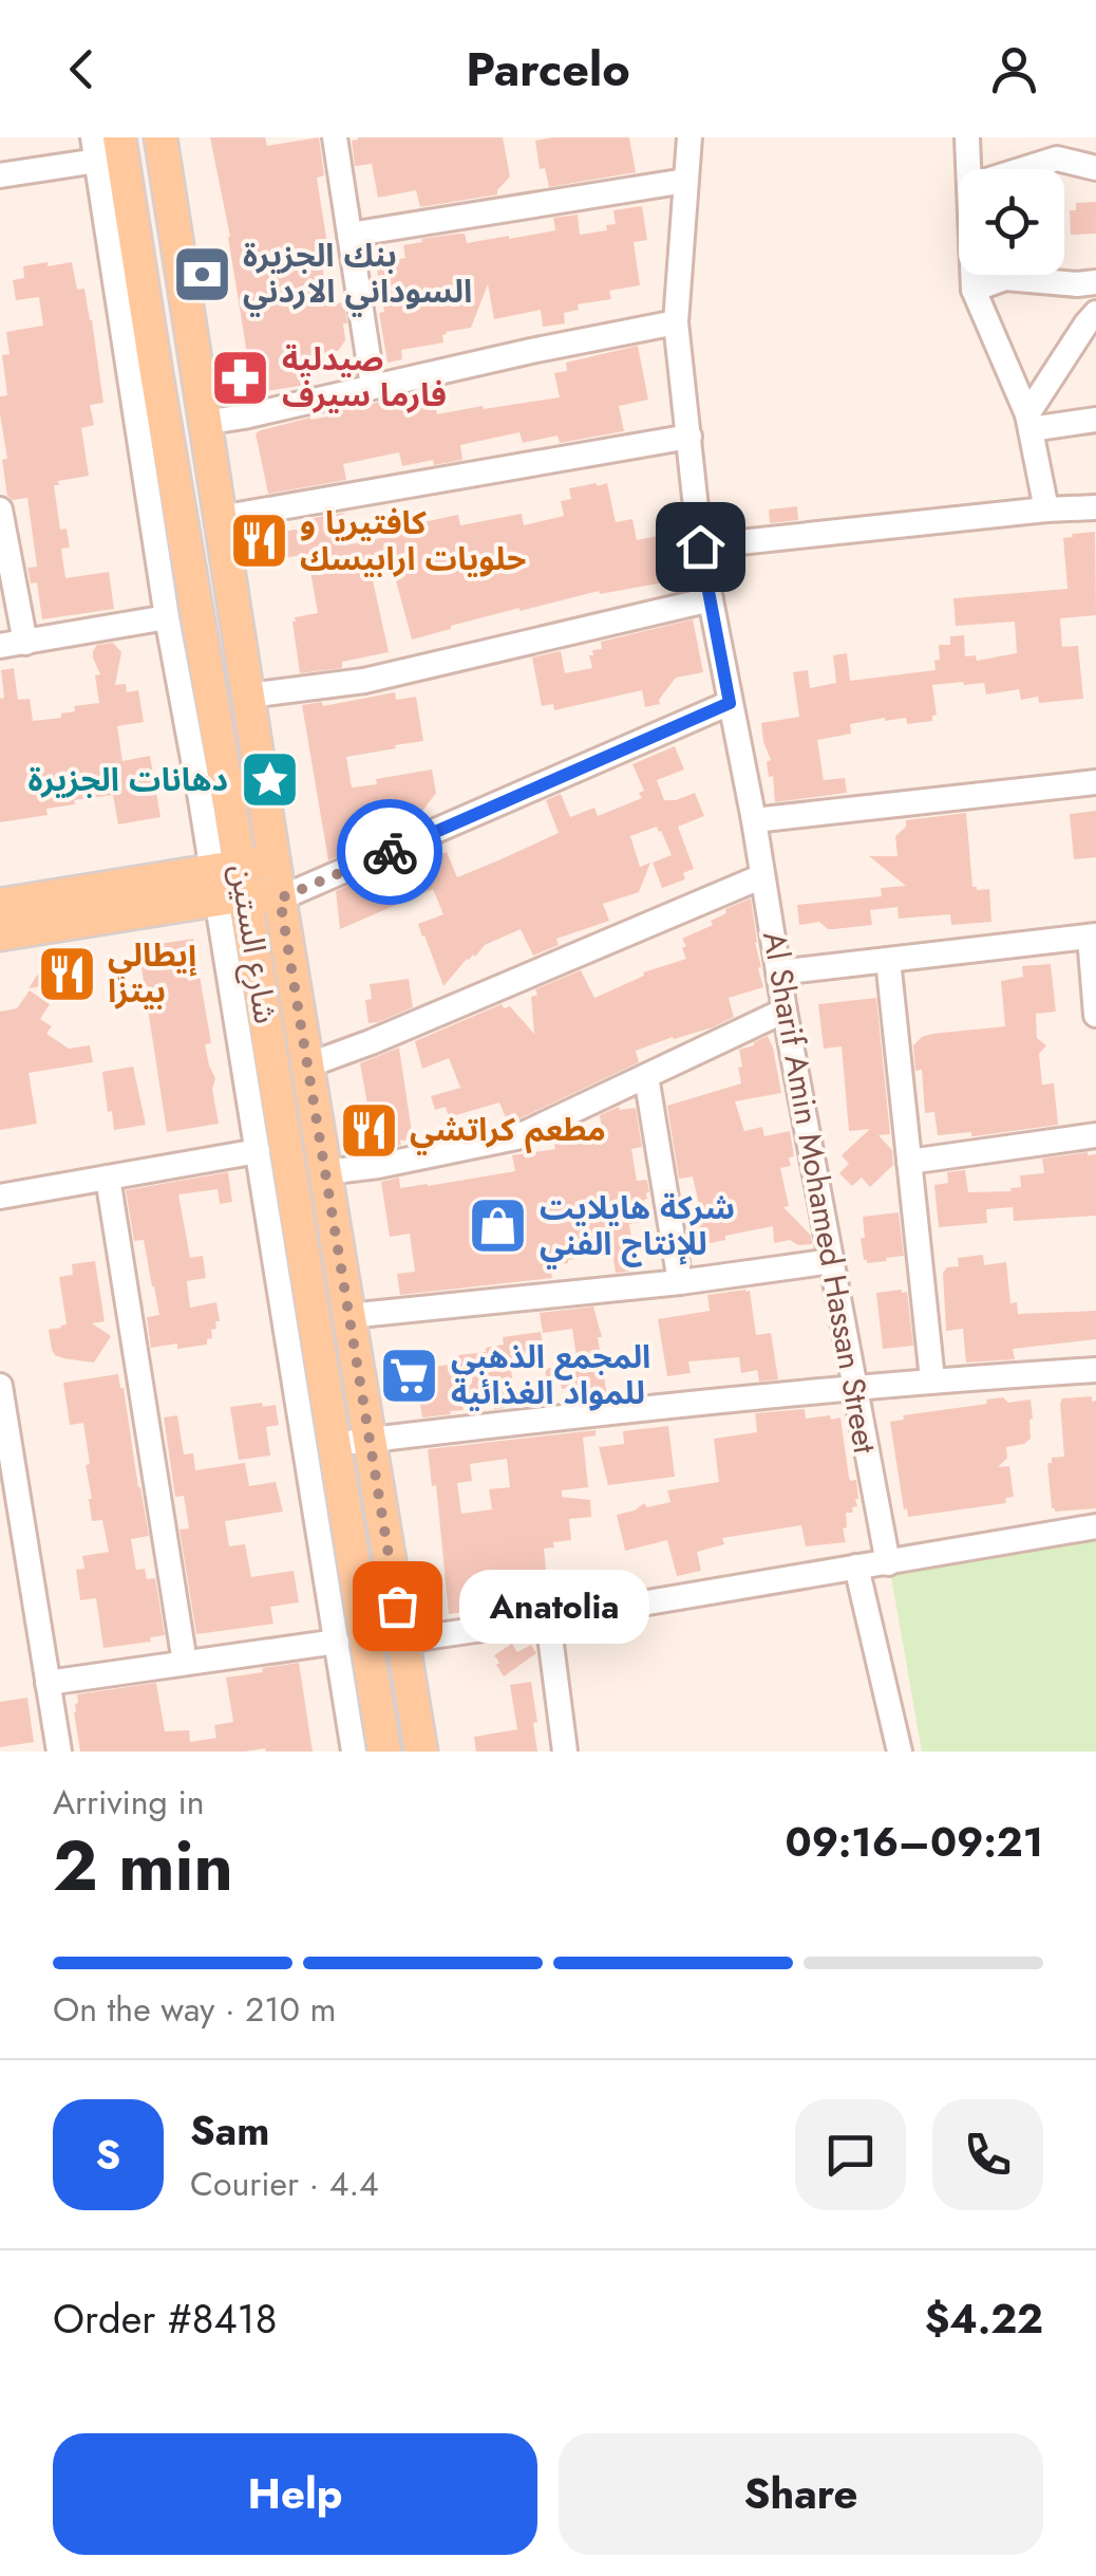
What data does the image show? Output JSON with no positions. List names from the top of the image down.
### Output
{
  "streets": {
    "main road": ["شارع الستين"],
    "street": ["Al Sharif Amin Mohamed Hassan Street"]
  },
  "places": {
    "bank": ["بنك الجزيرة السوداني الاردني"],
    "pharmacy": ["صيدلية فارما سيرف"],
    "restaurant": ["كافتيريا و حلويات ارابيسك", "إيطالي بيتزا", "مطعم كراتشي"],
    "place": ["دهانات الجزيرة"],
    "shop": ["شركة هايلايت للإنتاج الفني"],
    "supermarket": ["المجمع الذهبي للمواد الغذائية"],
    "other": ["Anatolia"]
  },
  "page": {
    "header": "Parcelo",
    "bubble": "Anatolia",
    "heading": ["2 min", "Arriving in", "09:16–09:21"],
    "panel": [
      "Sam",
      "Courier · 4.4",
      "Order #8418",
      "$4.22"
    ],
    "bar": "On the way · 210 m",
    "round": "S",
    "buttons": ["Help", "Share"]
  }
}
